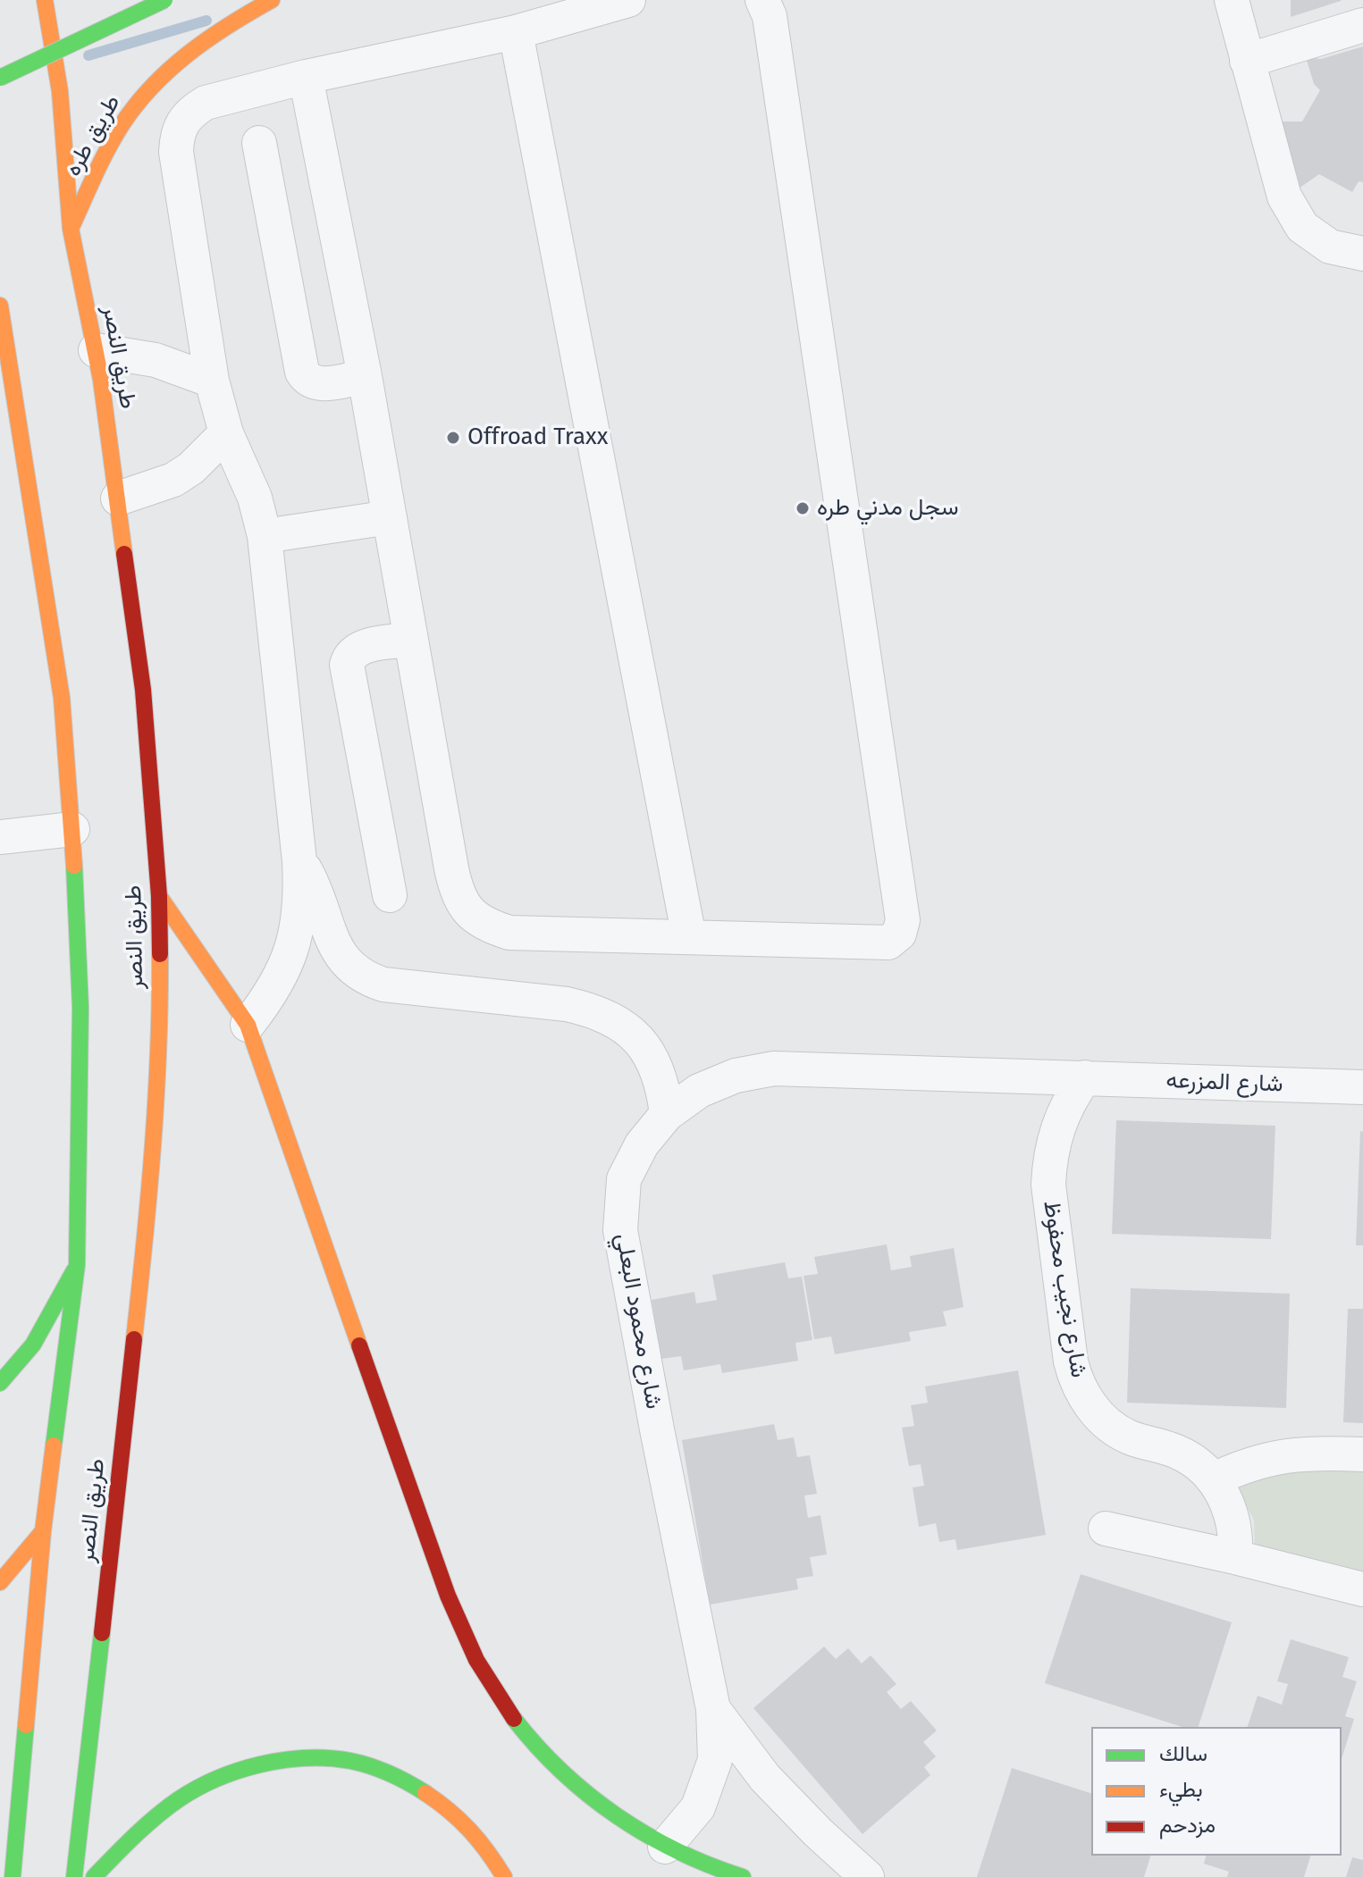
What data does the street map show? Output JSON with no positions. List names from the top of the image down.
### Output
{
  "streets": {
    "main road": ["طريق طره", "طريق النصر"],
    "street": ["شارع المزرعه", "شارع نجيب محفوظ", "شارع محمود البعلي"]
  },
  "crossings": [
    ["طريق طره", "طريق النصر"],
    ["شارع المزرعه", "شارع نجيب محفوظ"],
    ["شارع المزرعه", "شارع محمود البعلي"],
    ["شارع نجيب محفوظ", "شارع محمود البعلي"]
  ],
  "places": ["Offroad Traxx", "سجل مدني طره"],
  "legend": ["سالك", "بطيء", "مزدحم"]
}
